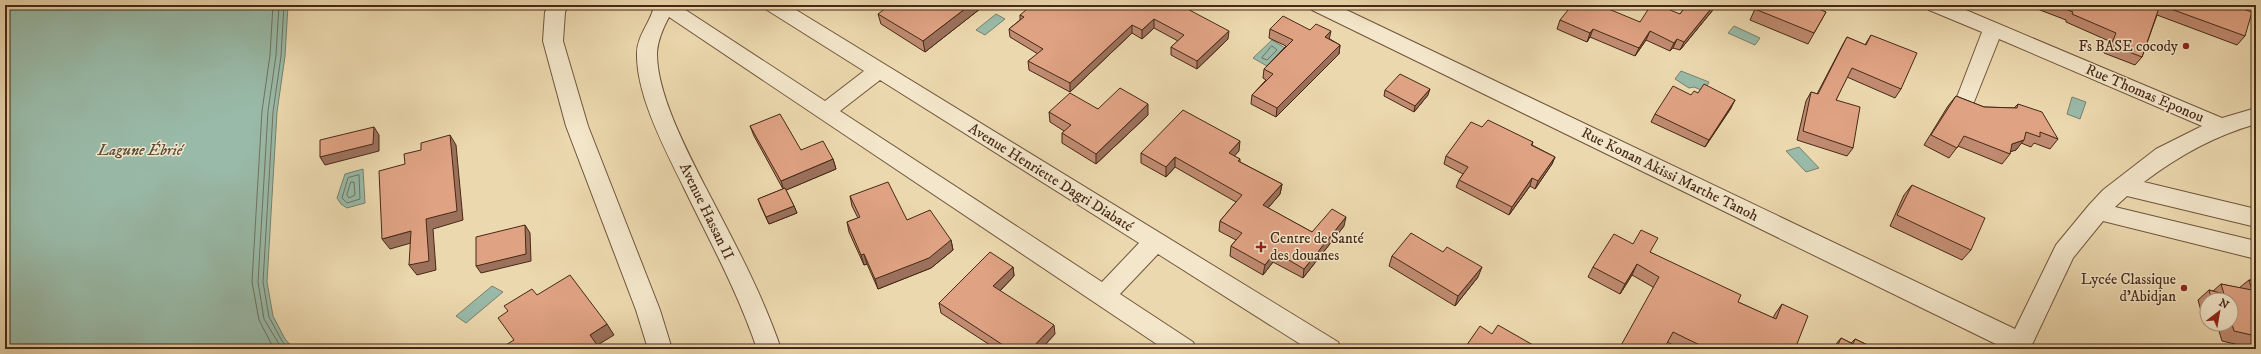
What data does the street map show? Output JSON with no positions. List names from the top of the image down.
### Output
{
  "streets": {
    "street": [
      "Rue Thomas Eponou",
      "Rue Konan Akissi Marthe Tanoh",
      "Avenue Henriette Dagri Diabaté",
      "Avenue Hassan II"
    ]
  },
  "water": ["Lagune Ébrié"],
  "places": {
    "other": ["Fs BASE cocody", "Lycée Classique d'Abidjan"],
    "health": ["Centre de Santé des douanes"]
  },
  "north": "top right"
}
